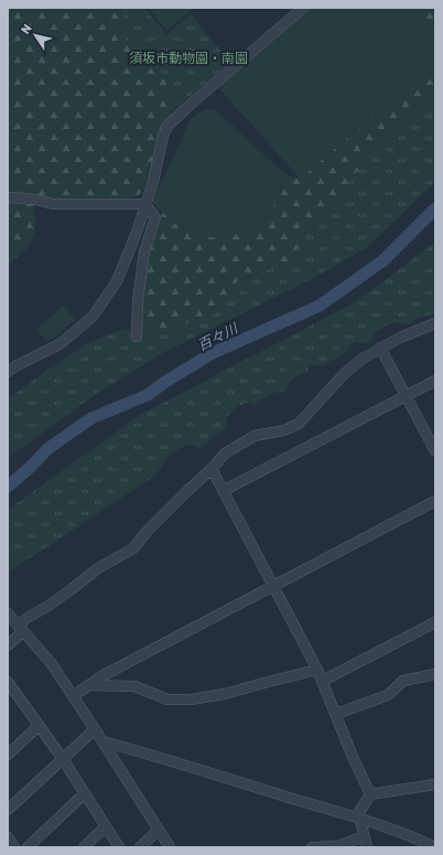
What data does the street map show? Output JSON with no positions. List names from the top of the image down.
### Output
{
  "water": ["百々川"],
  "parks": ["須坂市動物園・南園"],
  "north": "top left"
}
